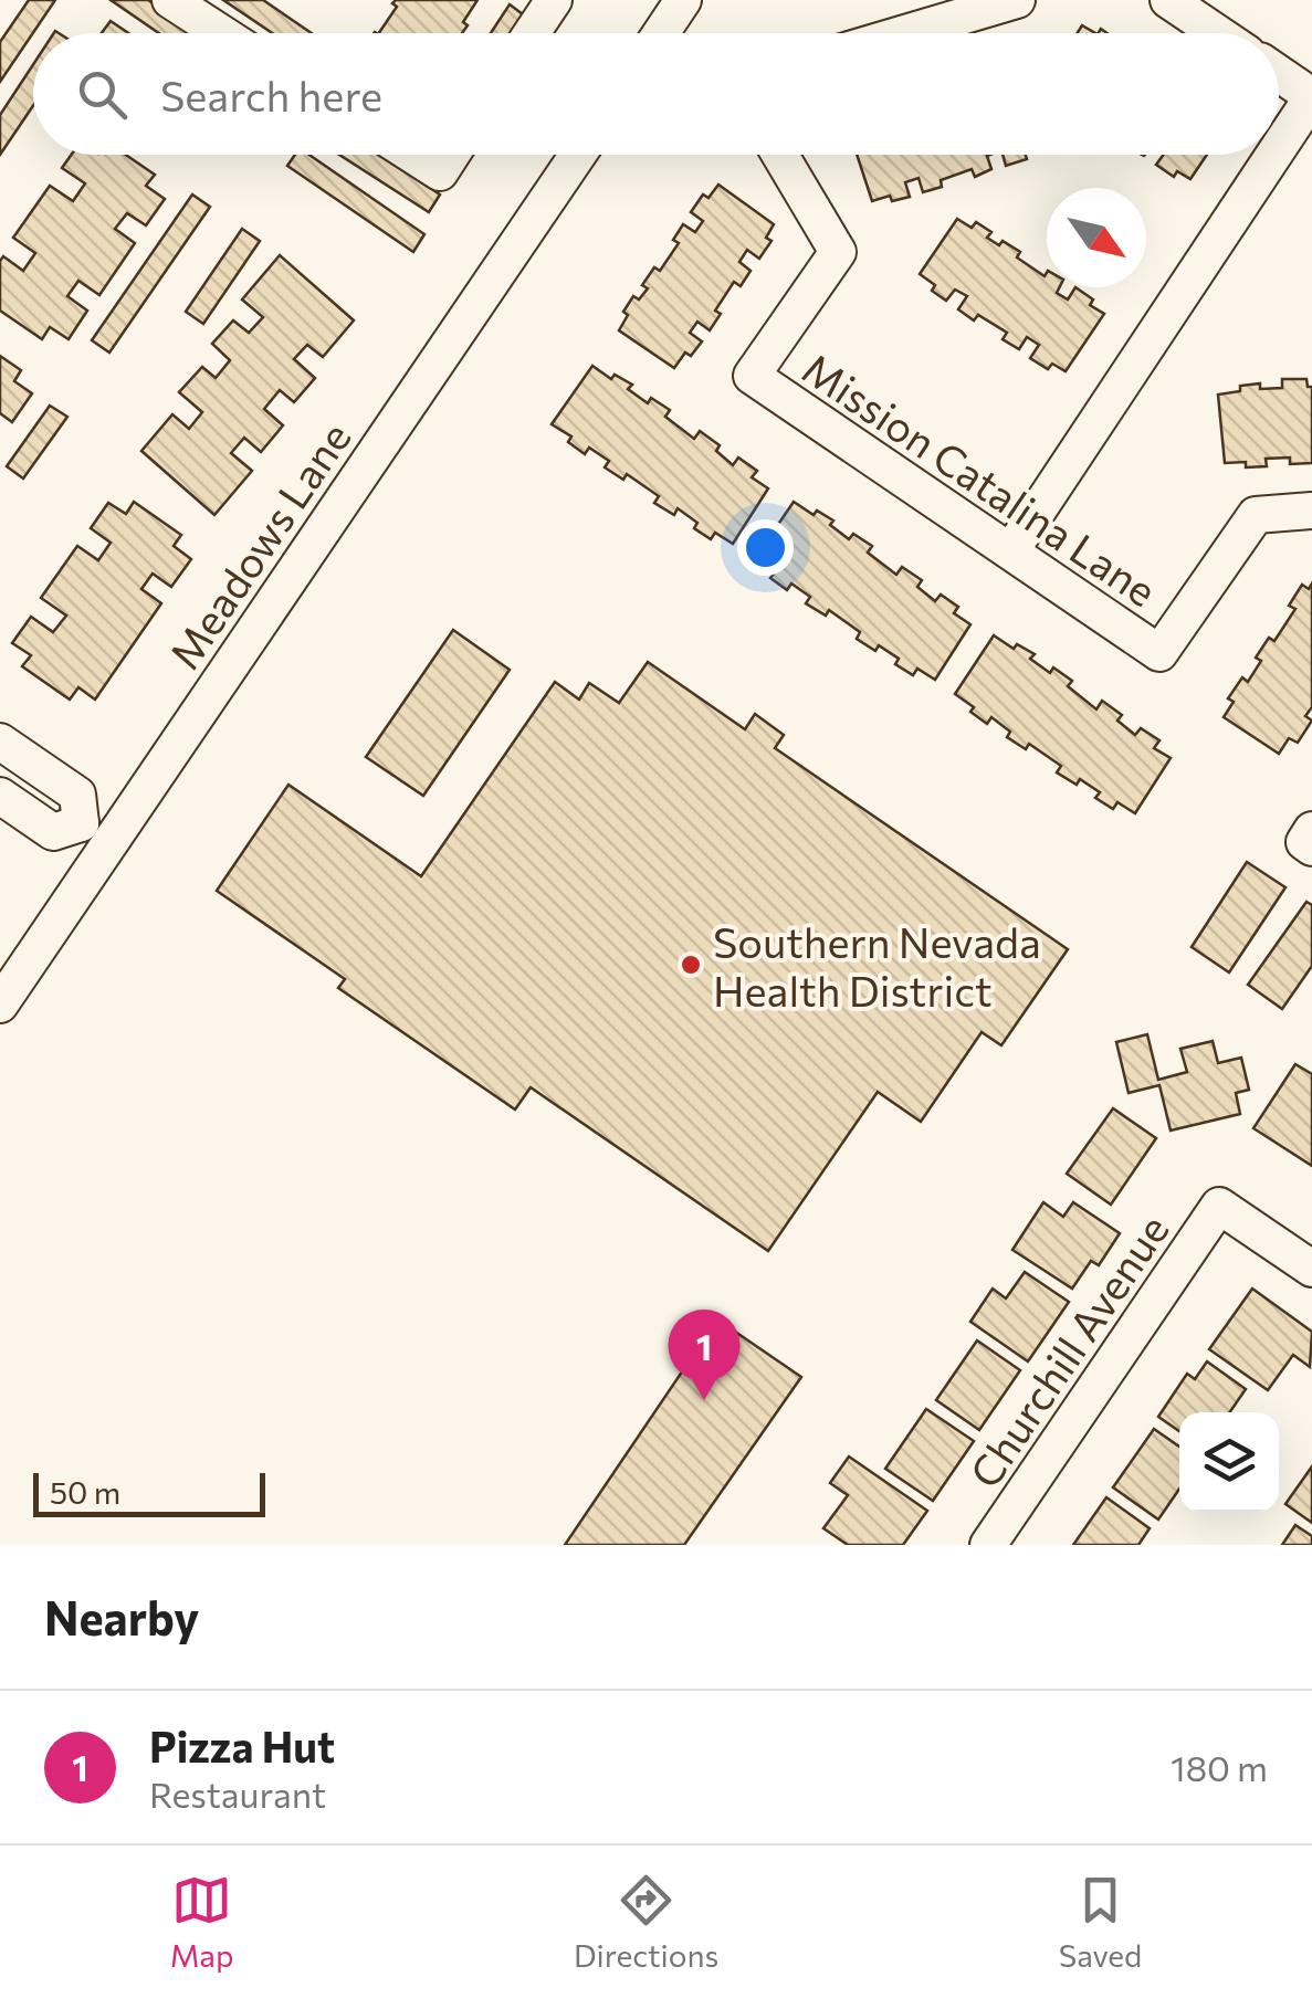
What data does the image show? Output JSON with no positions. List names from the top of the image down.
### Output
{
  "streets": {
    "street": ["Mission Catalina Lane", "Meadows Lane", "Churchill Avenue"]
  },
  "places": ["Southern Nevada Health District"],
  "scale_bar": "50 m",
  "north": "bottom right",
  "page": {
    "search": "Search here",
    "pins": "1",
    "scale": "50 m",
    "heading": "Nearby",
    "list": [
      {
        "mark": "1",
        "name": "Pizza Hut",
        "note": "Restaurant",
        "value": "180 m"
      }
    ],
    "nav": ["Map", "Directions", "Saved"]
  }
}
